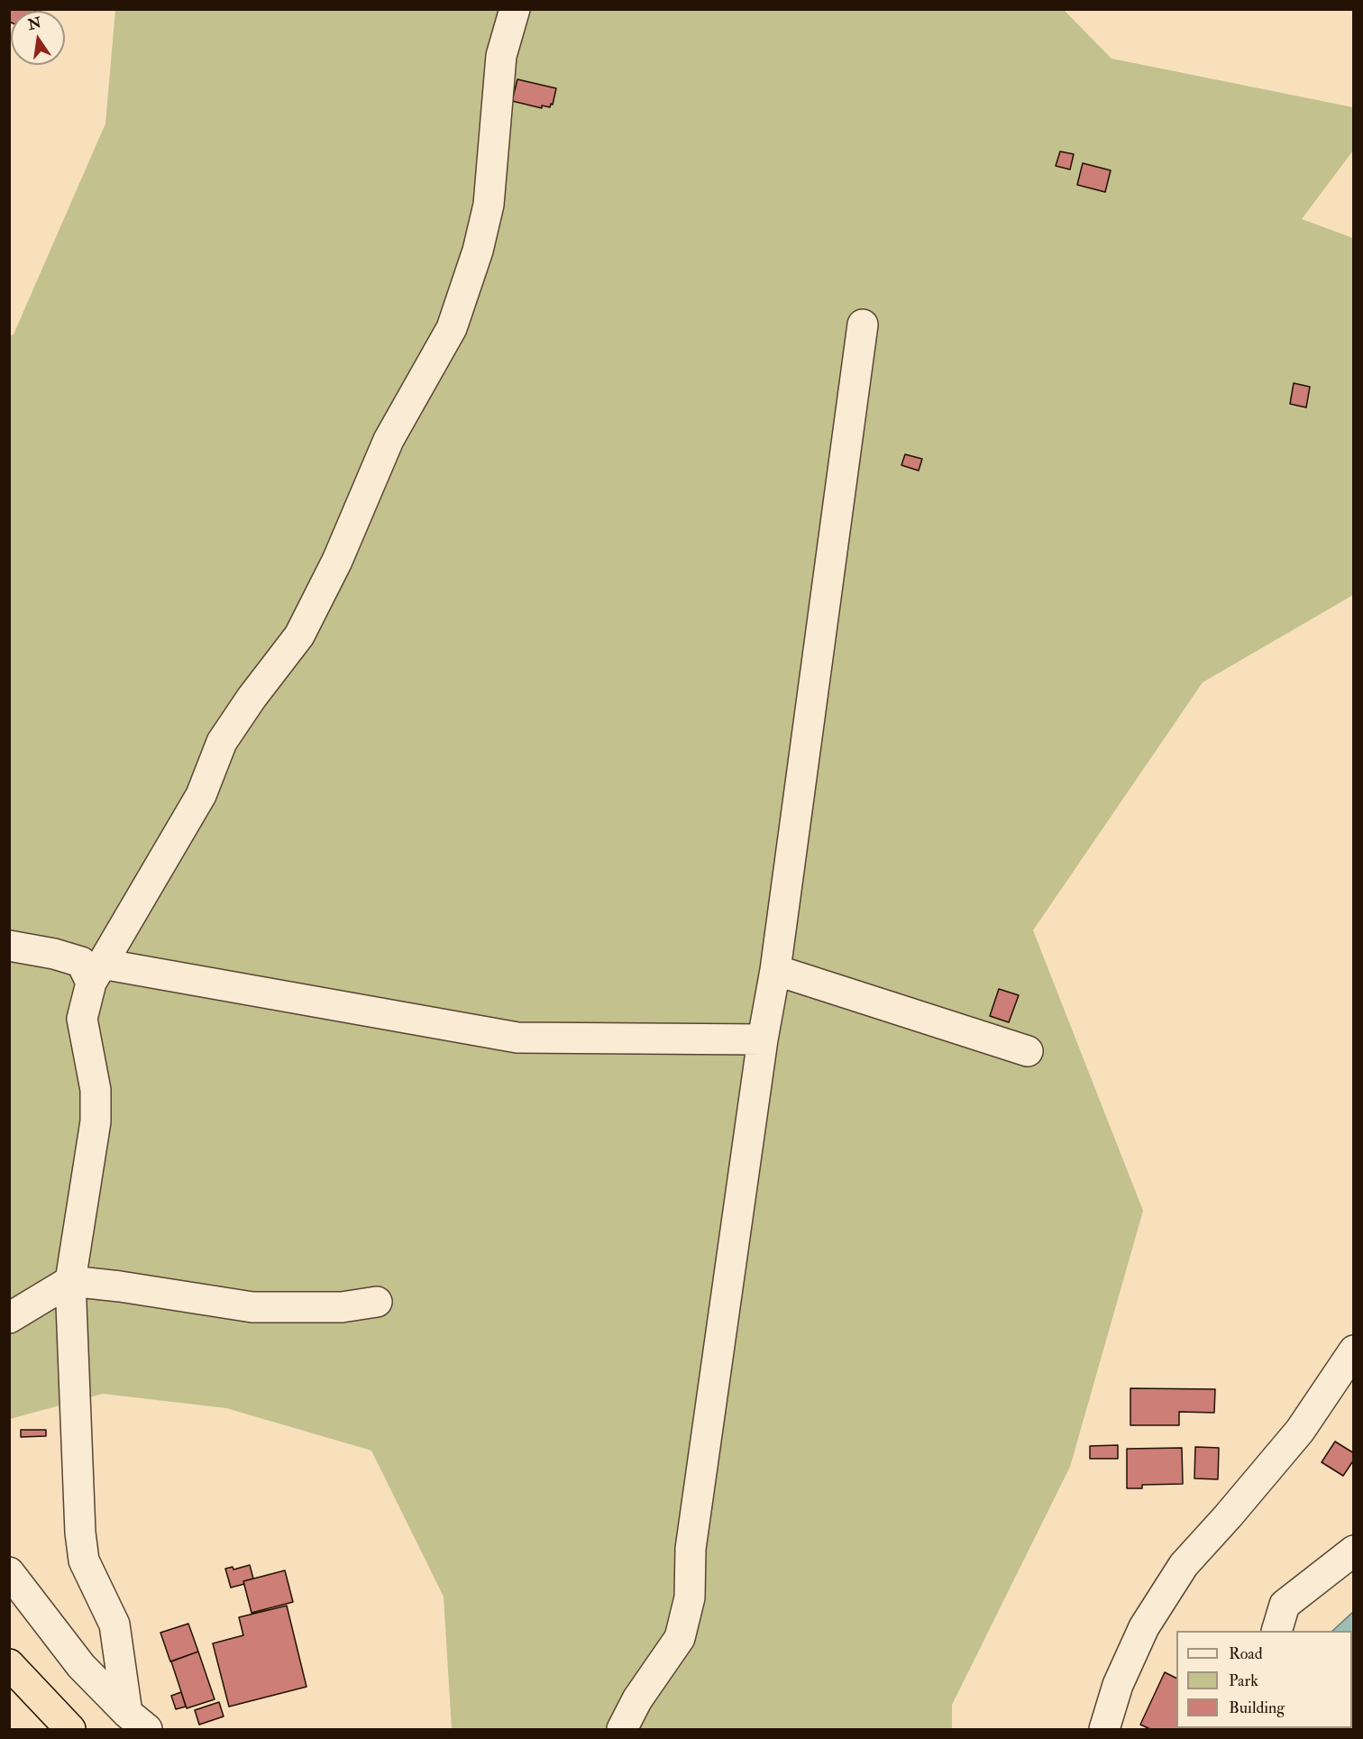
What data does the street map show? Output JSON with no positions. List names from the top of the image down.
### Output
{
  "legend": ["Road", "Park", "Building"],
  "north": "top"
}
